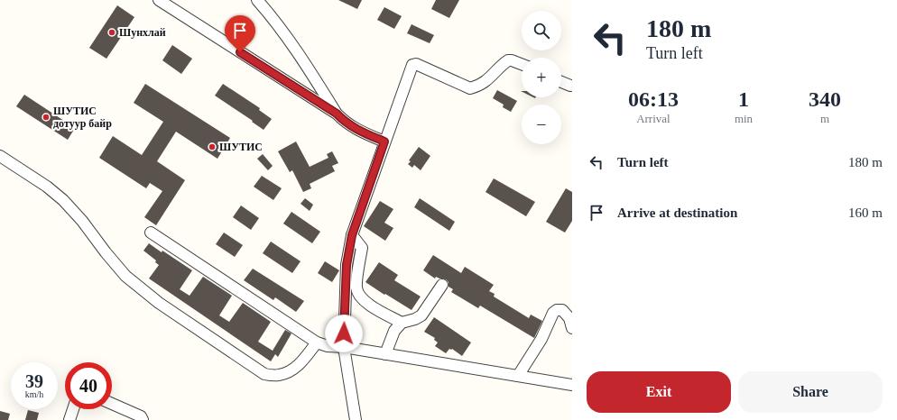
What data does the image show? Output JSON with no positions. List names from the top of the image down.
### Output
{
  "places": ["Шунхлай", "ШУТИС дотуур байр", "ШУТИС"],
  "page": {
    "turn": ["180 m", "Turn left"],
    "map_buttons": ["+", "−"],
    "eta": [
      "06:13",
      "Arrival",
      "1",
      "min",
      "340",
      "m"
    ],
    "list": [
      {
        "name": "Turn left",
        "value": "180 m"
      },
      {
        "name": "Arrive at destination",
        "value": "160 m"
      }
    ],
    "speed": "39 km/h",
    "limit": "40",
    "buttons": ["Exit", "Share"]
  }
}
